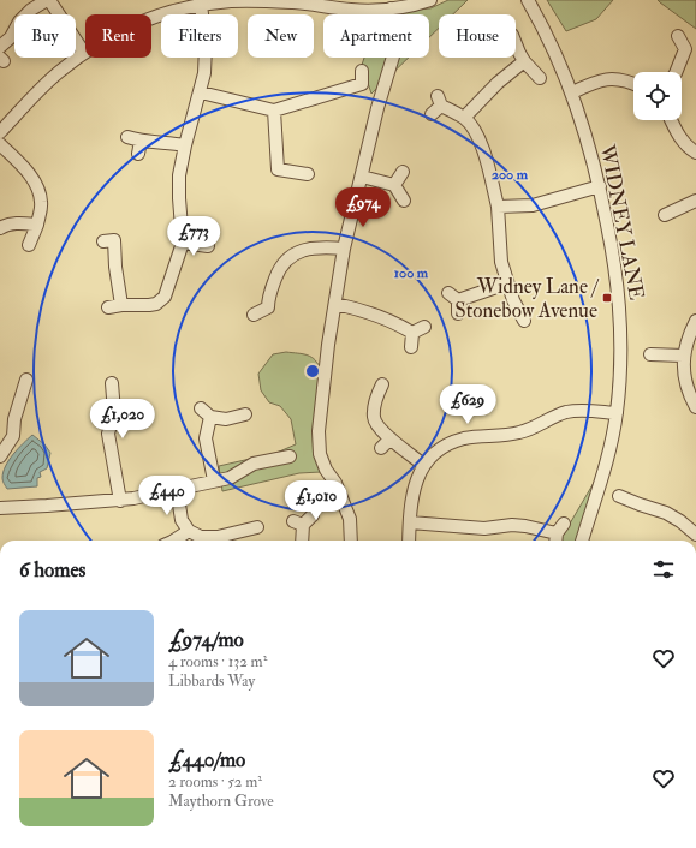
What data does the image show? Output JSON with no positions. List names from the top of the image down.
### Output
{
  "streets": {
    "street": ["WIDNEY LANE"]
  },
  "places": {
    "transit": ["Widney Lane / Stonebow Avenue"]
  },
  "page": {
    "chip": [
      "Buy",
      "Rent",
      "Filters",
      "New",
      "Apartment",
      "House"
    ],
    "price": [
      "£974",
      "£773",
      "£629",
      "£1,020",
      "£440",
      "£1,010"
    ],
    "heading": "6 homes",
    "list": [
      {
        "name": "£974/mo",
        "note": "4 rooms · 132 m² · Libbards Way"
      },
      {
        "name": "£440/mo",
        "note": "2 rooms · 52 m² · Maythorn Grove"
      }
    ]
  },
  "rings": ["200 m", "100 m"]
}
